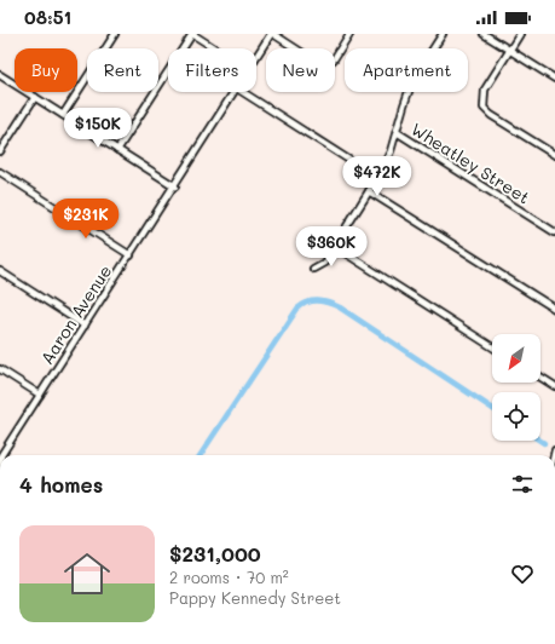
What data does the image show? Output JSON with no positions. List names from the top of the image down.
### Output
{
  "streets": {
    "street": ["Wheatley Street", "Aaron Avenue"]
  },
  "north": "bottom left",
  "page": {
    "status": "08:51",
    "chip": [
      "Buy",
      "Rent",
      "Filters",
      "New",
      "Apartment"
    ],
    "price": [
      "$150K",
      "$472K",
      "$231K",
      "$360K"
    ],
    "heading": "4 homes",
    "list": [
      {
        "name": "$231,000",
        "note": "2 rooms · 70 m² · Pappy Kennedy Street"
      }
    ]
  }
}
